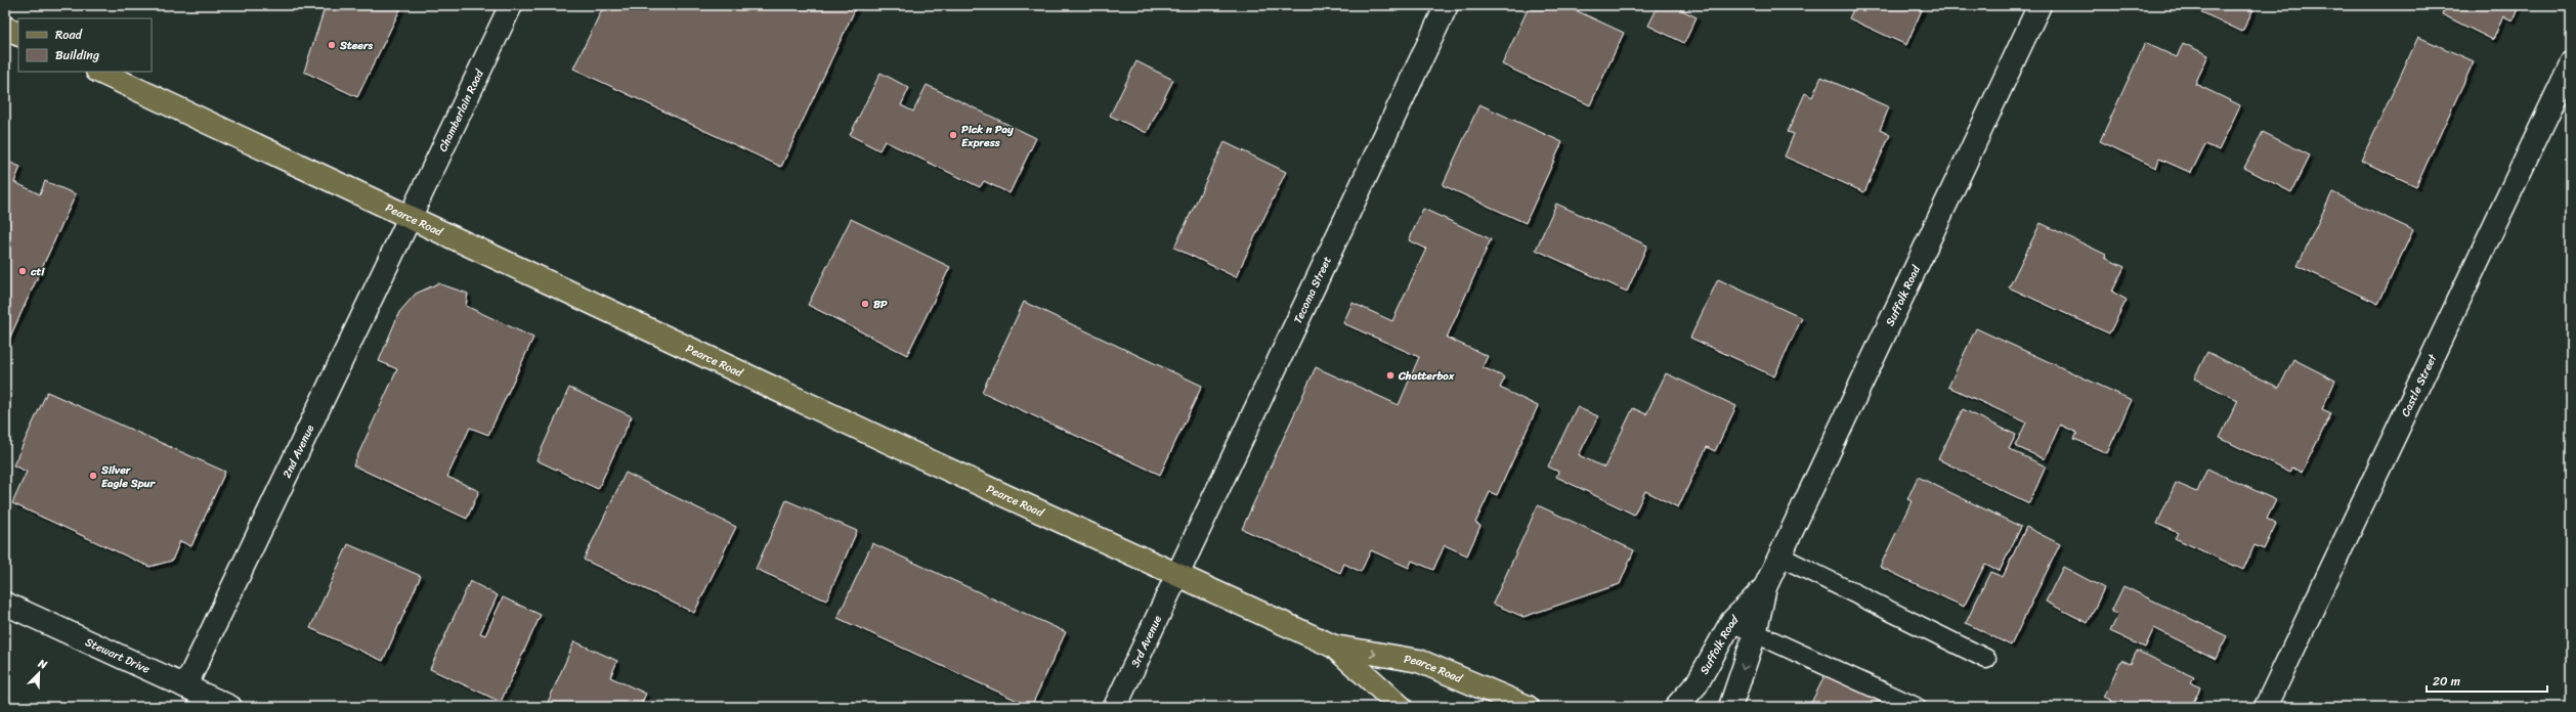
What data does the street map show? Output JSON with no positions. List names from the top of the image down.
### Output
{
  "streets": {
    "main road": ["Pearce Road"],
    "street": [
      "Chamberlain Road",
      "Tecoma Street",
      "Suffolk Road",
      "Castle Street",
      "2nd Avenue",
      "3rd Avenue",
      "Stewart Drive"
    ]
  },
  "crossings": [
    ["Chamberlain Road", "Pearce Road"],
    ["Chamberlain Road", "2nd Avenue"],
    ["Pearce Road", "Tecoma Street"],
    ["Pearce Road", "2nd Avenue"],
    ["Pearce Road", "3rd Avenue"],
    ["Tecoma Street", "3rd Avenue"],
    ["2nd Avenue", "Stewart Drive"]
  ],
  "places": [
    "Steers",
    "Pick n Pay Express",
    "cti",
    "BP",
    "Chatterbox",
    "Silver Eagle Spur"
  ],
  "legend": ["Road", "Building"],
  "scale_bar": "20 m",
  "north": "top right"
}
